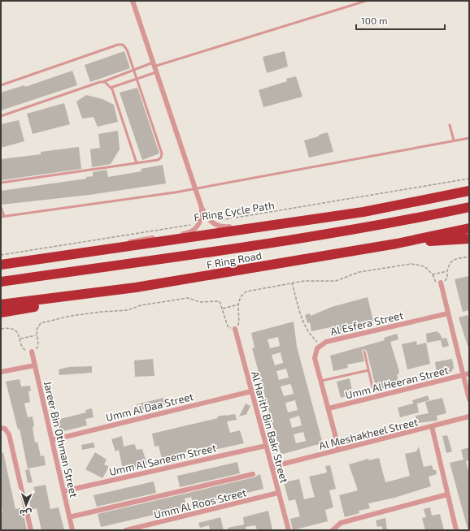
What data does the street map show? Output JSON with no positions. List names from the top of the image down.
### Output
{
  "streets": {
    "highway": ["F Ring Road"],
    "street": [
      "Al Esfera Street",
      "Umm Al Heeran Street",
      "Umm Al Daa Street",
      "Al Harith Bin Bakr Street",
      "Al Meshakheel Street",
      "Jareer Bin Othman Street",
      "Umm Al Saneem Street",
      "Umm Al Roos Street"
    ],
    "path": ["F Ring Cycle Path"]
  },
  "crossings": [
    ["Al Esfera Street", "Umm Al Heeran Street"],
    ["Al Esfera Street", "Al Meshakheel Street"],
    ["Umm Al Daa Street", "Al Harith Bin Bakr Street"],
    ["Umm Al Daa Street", "Jareer Bin Othman Street"],
    ["Al Harith Bin Bakr Street", "Al Meshakheel Street"],
    ["Al Harith Bin Bakr Street", "Umm Al Saneem Street"],
    ["Al Harith Bin Bakr Street", "Umm Al Roos Street"],
    ["Jareer Bin Othman Street", "Umm Al Saneem Street"]
  ],
  "scale_bar": "100 m",
  "north": "bottom"
}
